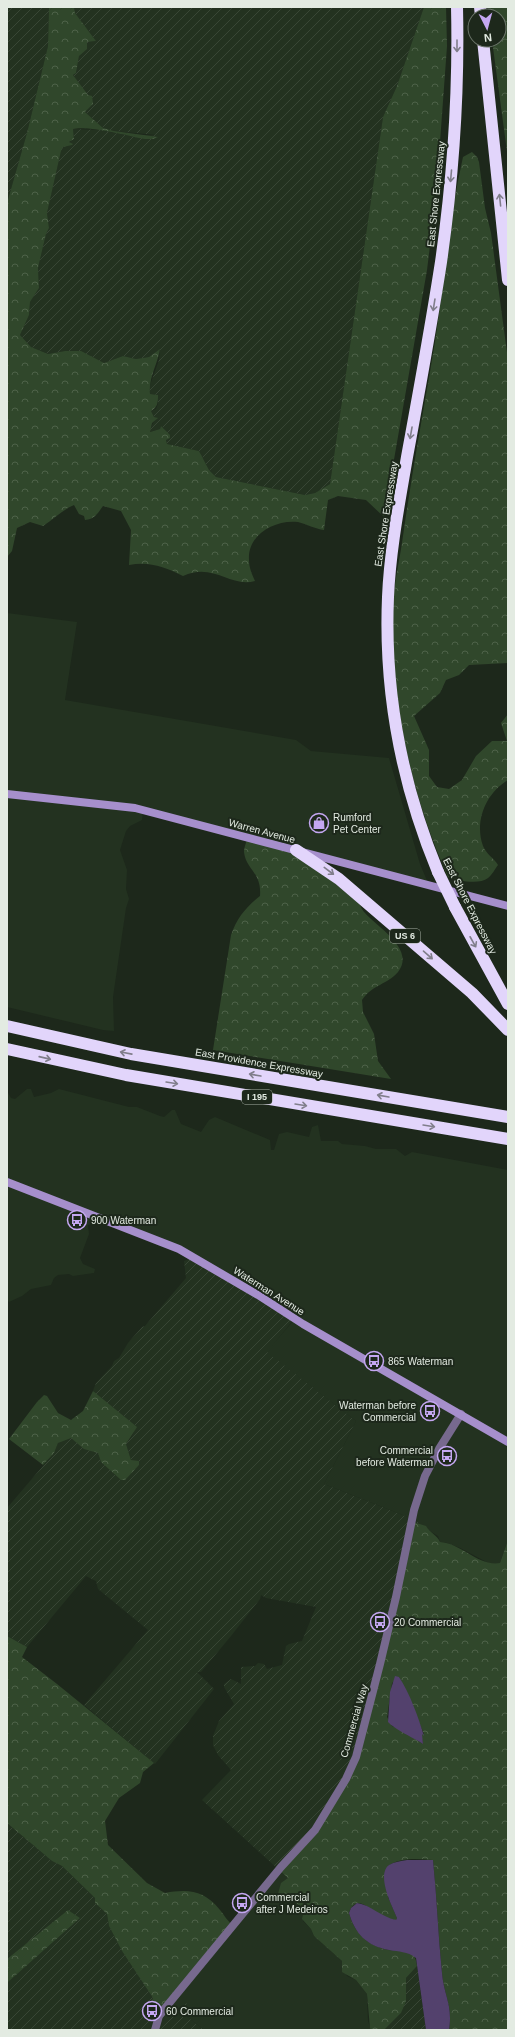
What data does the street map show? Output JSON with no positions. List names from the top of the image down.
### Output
{
  "streets": {
    "highway": [
      "East Shore Expressway",
      "US 6",
      "East Providence Expressway",
      "I 195"
    ],
    "main road": ["Warren Avenue", "Waterman Avenue"],
    "street": ["Commercial Way"]
  },
  "crossings": [
    ["Warren Avenue", "US 6"],
    ["Waterman Avenue", "Commercial Way"]
  ],
  "one_way": ["East Shore Expressway"],
  "places": {
    "shop": ["Rumford Pet Center"],
    "bus stop": [
      "900 Waterman",
      "865 Waterman",
      "Waterman before Commercial",
      "Commercial before Waterman",
      "20 Commercial",
      "Commercial after J Medeiros",
      "60 Commercial"
    ]
  },
  "north": "bottom"
}
